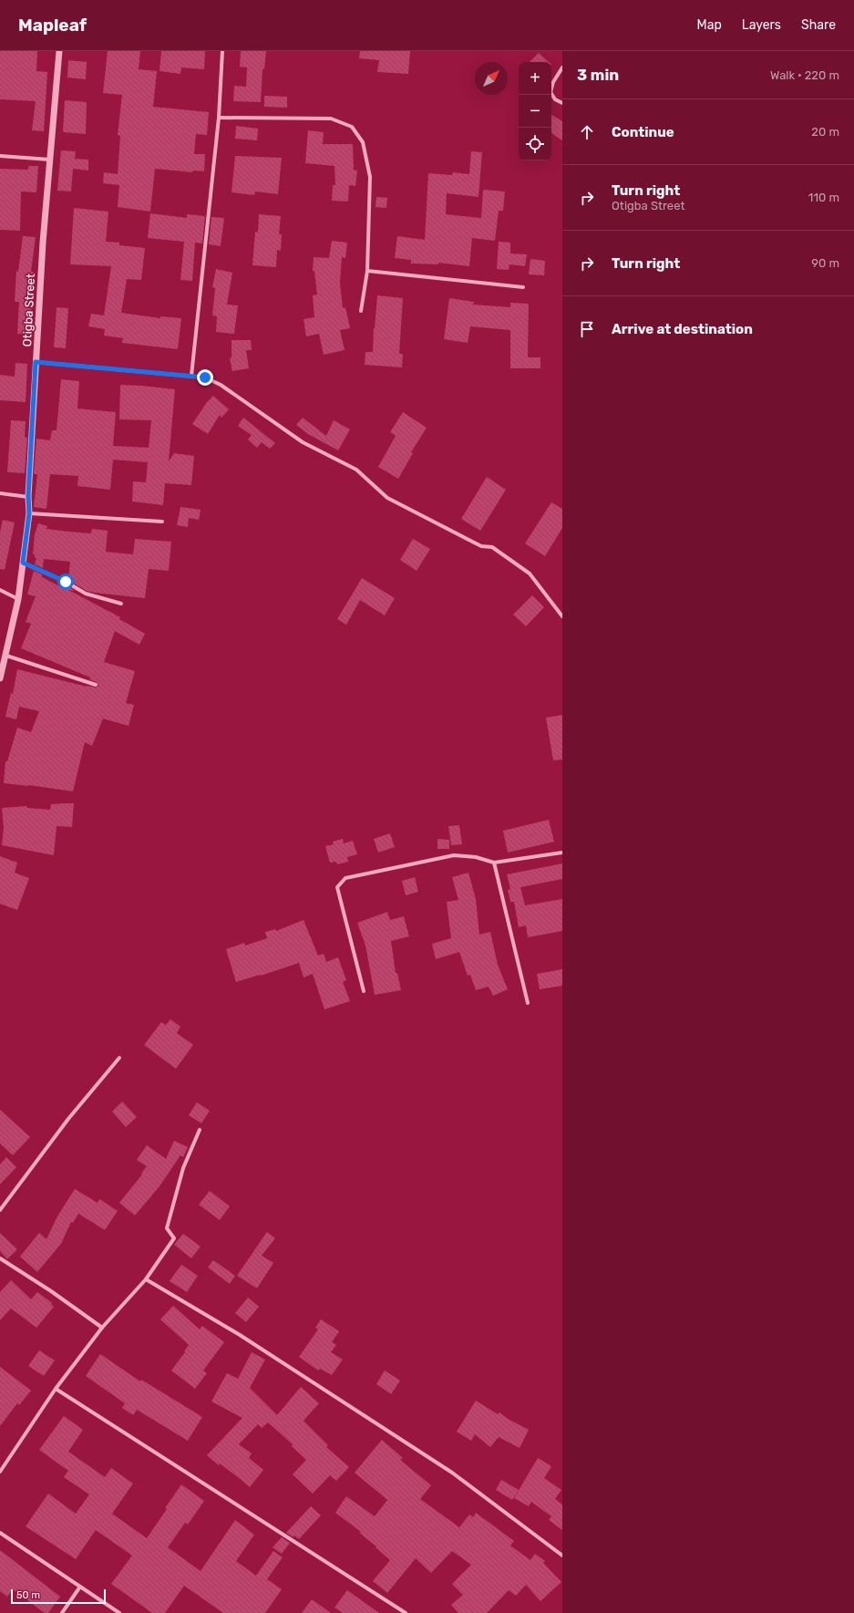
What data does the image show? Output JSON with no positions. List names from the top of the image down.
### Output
{
  "streets": {
    "street": ["Otigba Street"]
  },
  "scale_bar": "50 m",
  "north": "top right",
  "page": {
    "header": "Mapleaf",
    "nav": ["Map", "Layers", "Share"],
    "heading": ["3 min", "Walk · 220 m"],
    "map_buttons": ["+", "−"],
    "list": [
      ["Continue", "20 m"],
      ["Turn right", "Otigba Street", "110 m"],
      ["Turn right", "90 m"],
      "Arrive at destination"
    ],
    "scale": "50 m"
  }
}
